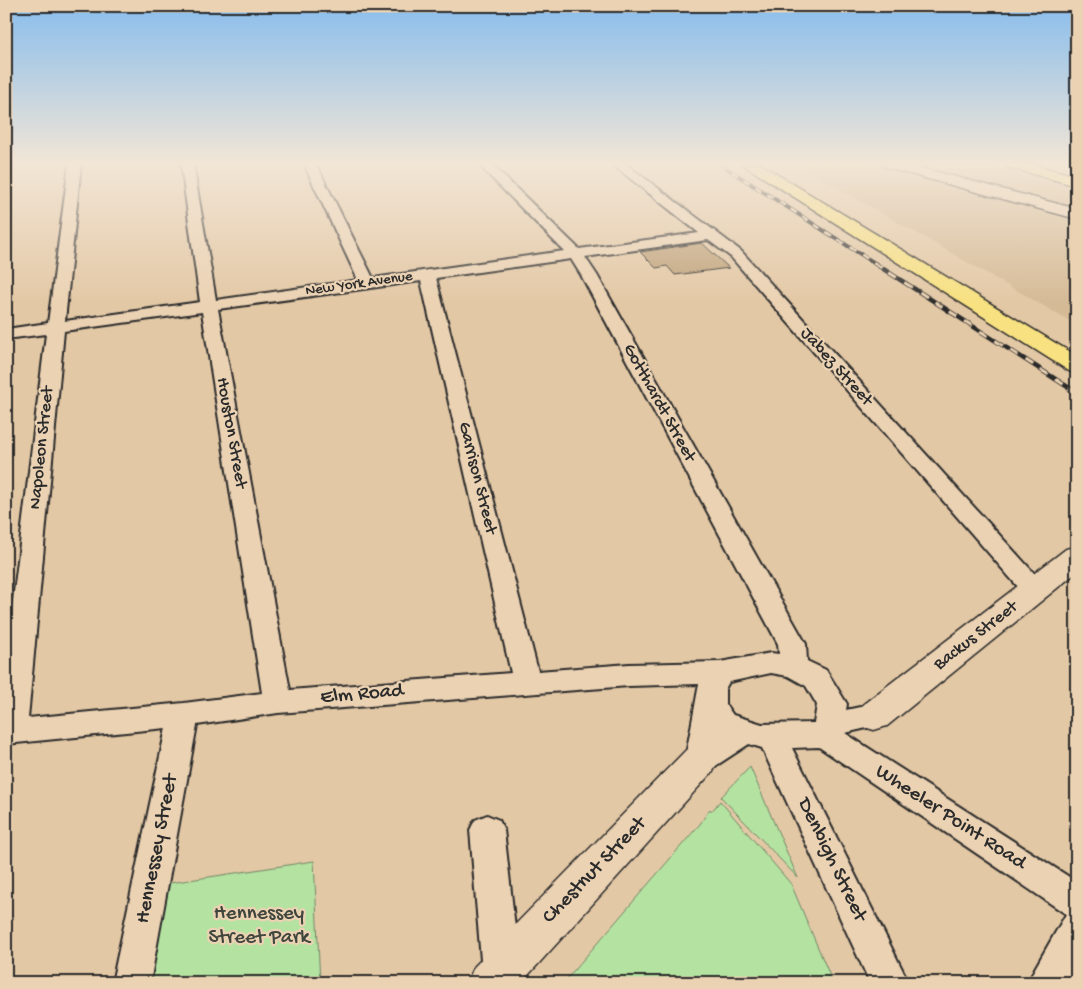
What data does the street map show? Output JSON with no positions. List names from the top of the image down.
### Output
{
  "streets": {
    "street": [
      "New York Avenue",
      "Jabez Street",
      "Gotthardt Street",
      "Houston Street",
      "Napoleon Street",
      "Garrison Street",
      "Backus Street",
      "Elm Road",
      "Wheeler Point Road",
      "Hennessey Street",
      "Denbigh Street",
      "Chestnut Street"
    ]
  },
  "crossings": [
    ["New York Avenue", "Jabez Street"],
    ["New York Avenue", "Gotthardt Street"],
    ["New York Avenue", "Houston Street"],
    ["New York Avenue", "Napoleon Street"],
    ["New York Avenue", "Garrison Street"],
    ["Jabez Street", "Backus Street"],
    ["Gotthardt Street", "Elm Road"],
    ["Houston Street", "Elm Road"],
    ["Napoleon Street", "Elm Road"],
    ["Garrison Street", "Elm Road"],
    ["Elm Road", "Wheeler Point Road"],
    ["Elm Road", "Hennessey Street"]
  ],
  "parks": ["Hennessey Street Park"]
}
